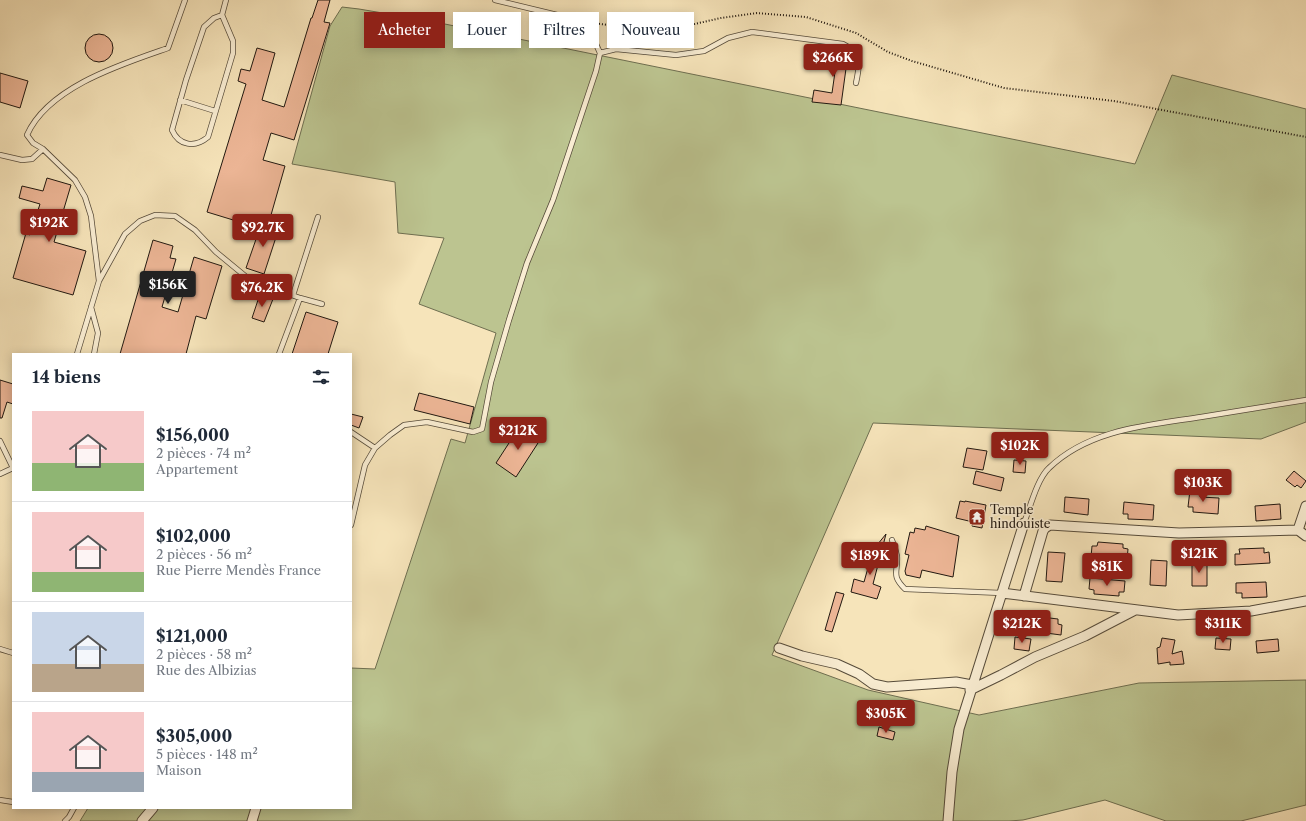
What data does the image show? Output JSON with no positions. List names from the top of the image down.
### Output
{
  "places": {
    "temple": ["Temple hindouiste"]
  },
  "page": {
    "chip": [
      "Acheter",
      "Louer",
      "Filtres",
      "Nouveau"
    ],
    "price": [
      "$266K",
      "$192K",
      "$92.7K",
      "$156K",
      "$76.2K",
      "$212K",
      "$102K",
      "$103K",
      "$121K",
      "$189K",
      "$81K",
      "$212K",
      "$311K",
      "$305K"
    ],
    "heading": "14 biens",
    "list": [
      {
        "name": "$156,000",
        "note": "2 pièces · 74 m² · Appartement"
      },
      {
        "name": "$102,000",
        "note": "2 pièces · 56 m² · Rue Pierre Mendès France"
      },
      {
        "name": "$121,000",
        "note": "2 pièces · 58 m² · Rue des Albizias"
      },
      {
        "name": "$305,000",
        "note": "5 pièces · 148 m² · Maison"
      }
    ]
  }
}
